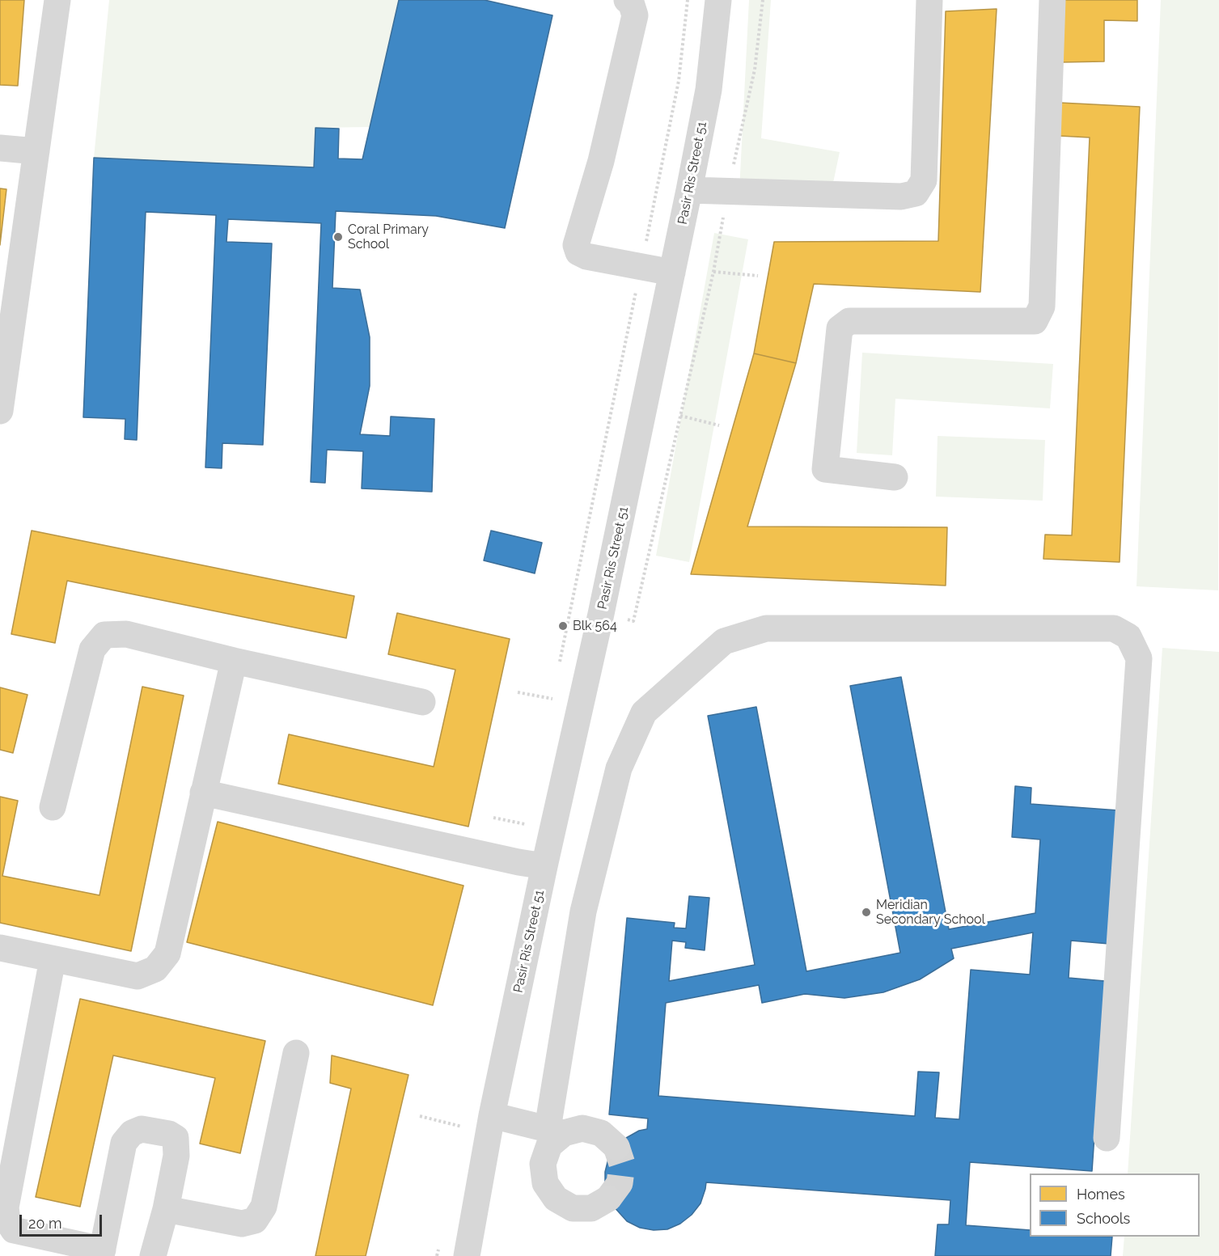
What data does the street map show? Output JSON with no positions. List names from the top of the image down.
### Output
{
  "streets": {
    "street": ["Pasir Ris Street 51"]
  },
  "places": ["Coral Primary School", "Blk 564", "Meridian Secondary School"],
  "legend": ["Homes", "Schools"],
  "scale_bar": "20 m"
}
